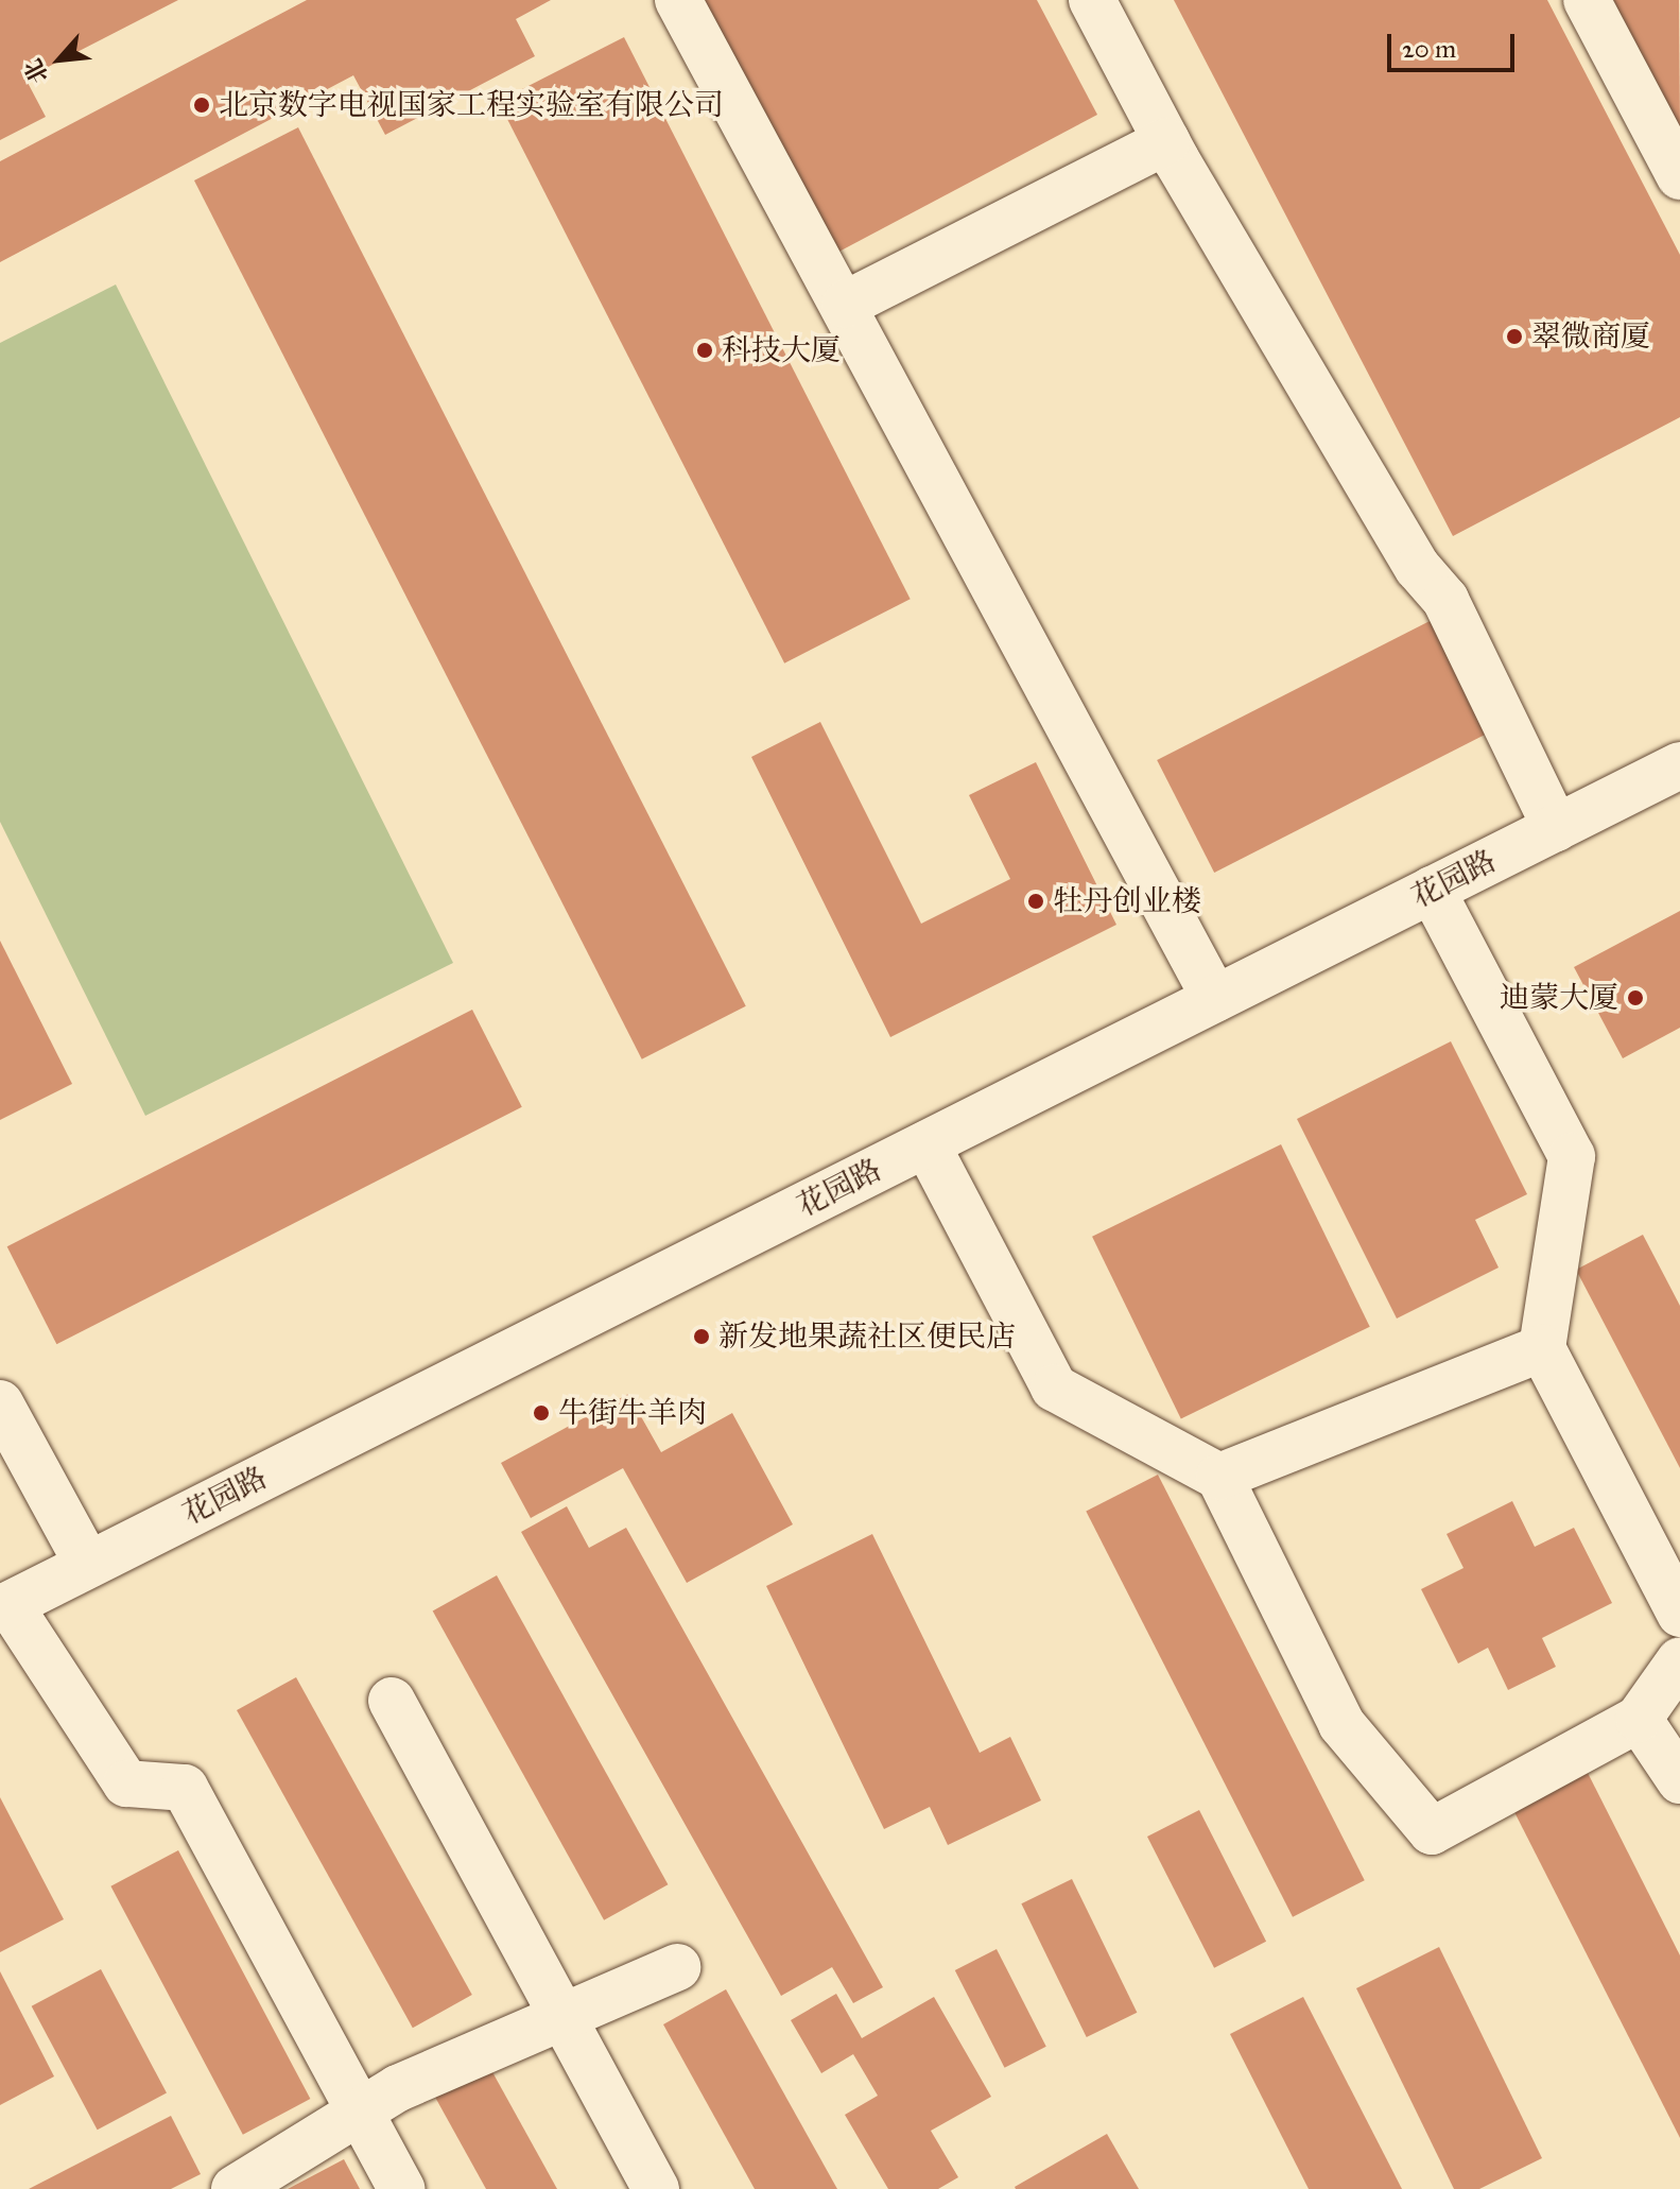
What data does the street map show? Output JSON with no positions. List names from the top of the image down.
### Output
{
  "streets": {
    "street": ["花园路"]
  },
  "places": [
    "北京数字电视国家工程实验室有限公司",
    "翠微商厦",
    "科技大厦",
    "牡丹创业楼",
    "迪蒙大厦",
    "新发地果蔬社区便民店",
    "牛街牛羊肉"
  ],
  "scale_bar": "20 m",
  "north": "bottom left"
}
